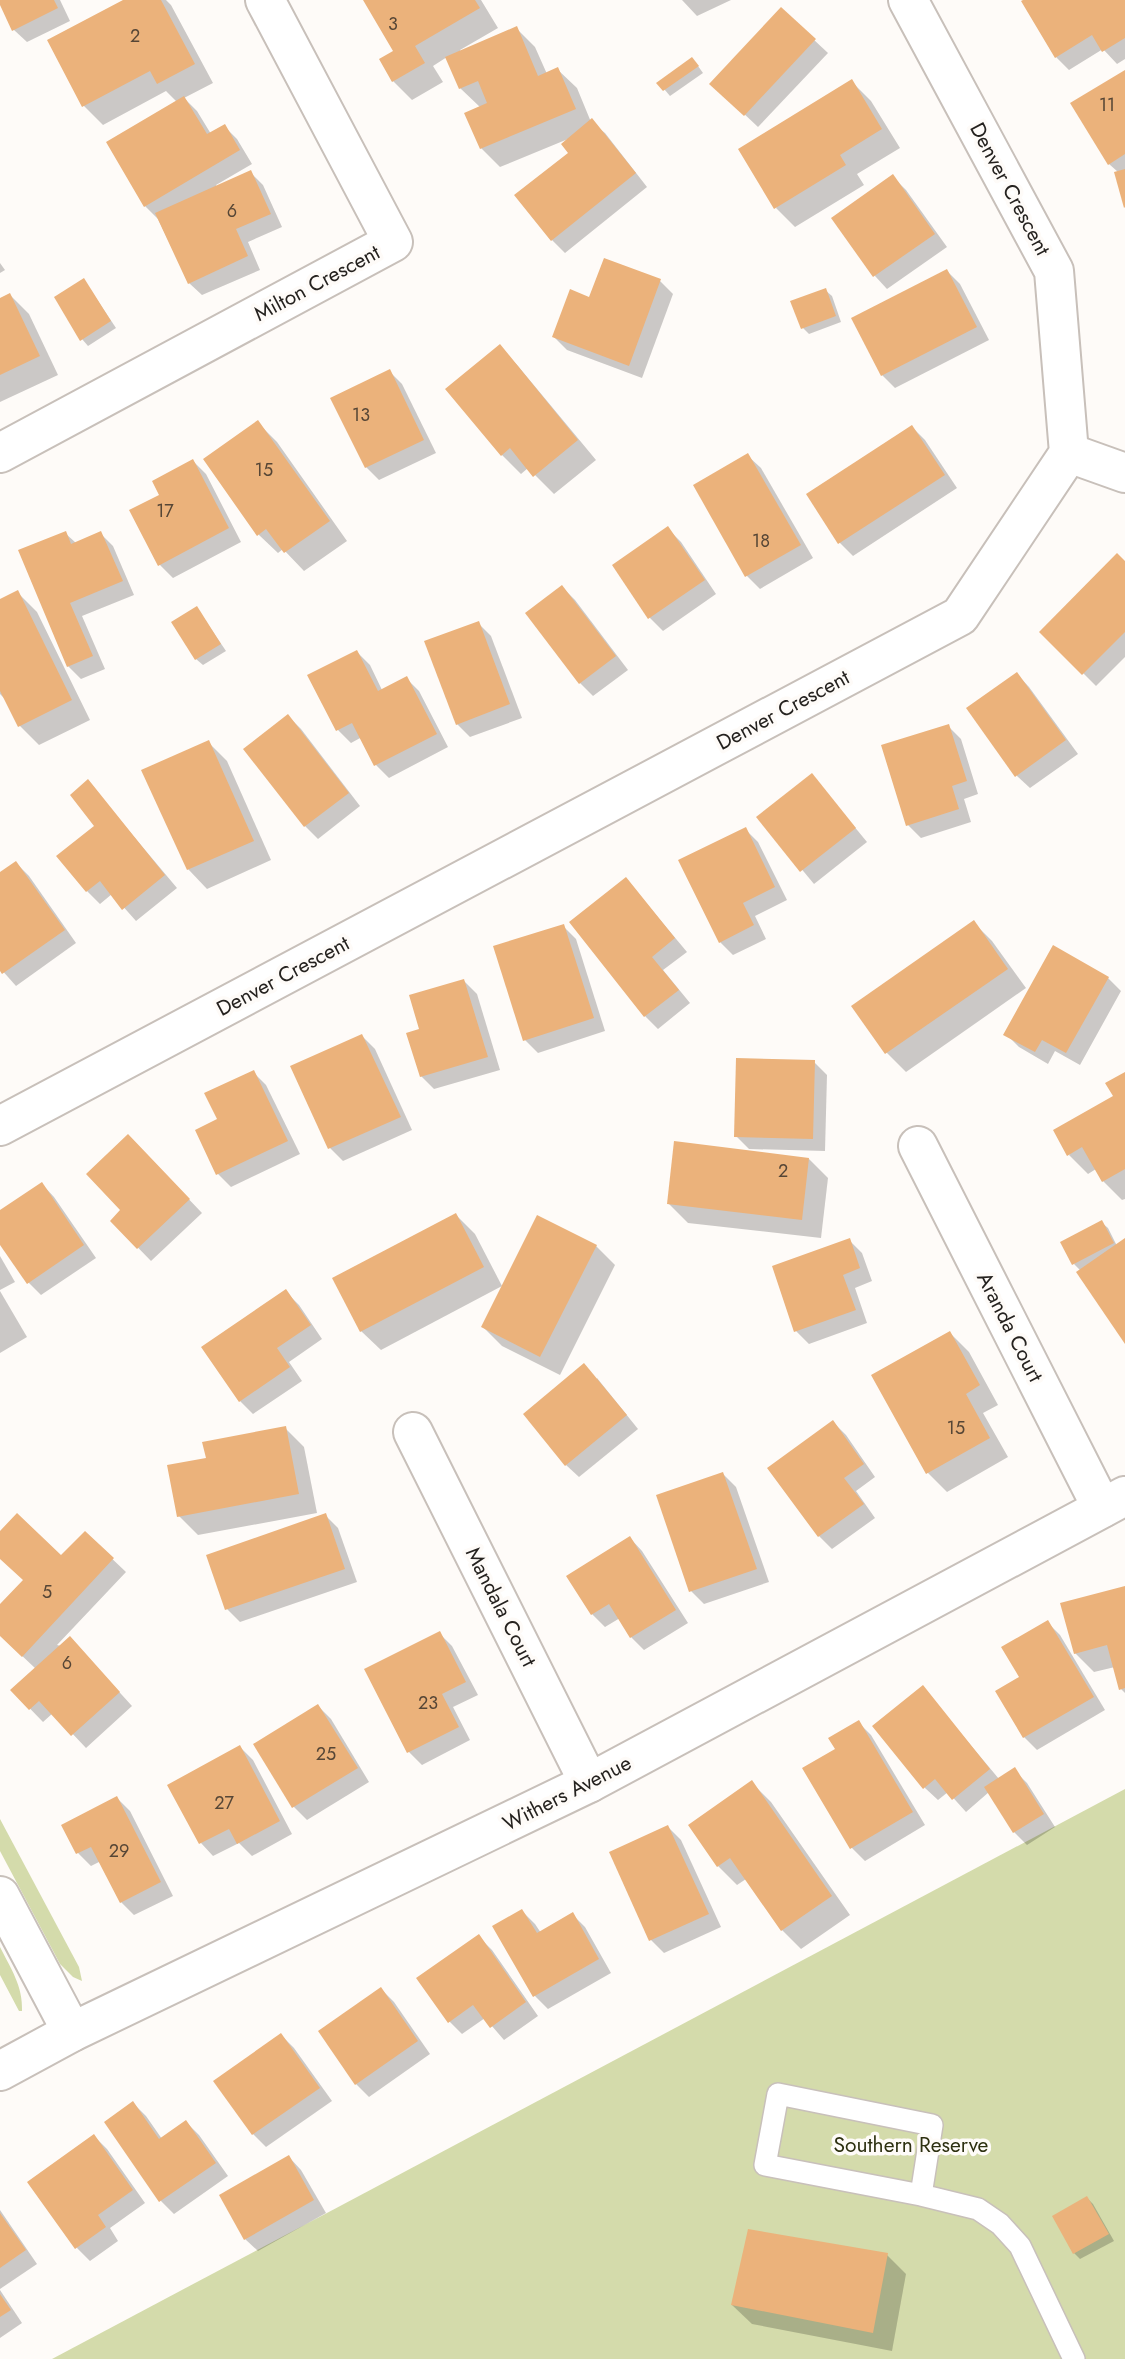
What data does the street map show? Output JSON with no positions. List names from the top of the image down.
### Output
{
  "streets": {
    "street": [
      "Denver Crescent",
      "Milton Crescent",
      "Aranda Court",
      "Mandala Court",
      "Withers Avenue"
    ]
  },
  "crossings": [
    ["Aranda Court", "Withers Avenue"],
    ["Mandala Court", "Withers Avenue"]
  ],
  "parks": ["Southern Reserve"],
  "house_numbers": [
    "3",
    "2",
    "11",
    "6",
    "13",
    "15",
    "17",
    "18",
    "2",
    "15",
    "5",
    "6",
    "23",
    "25",
    "27",
    "29"
  ]
}
